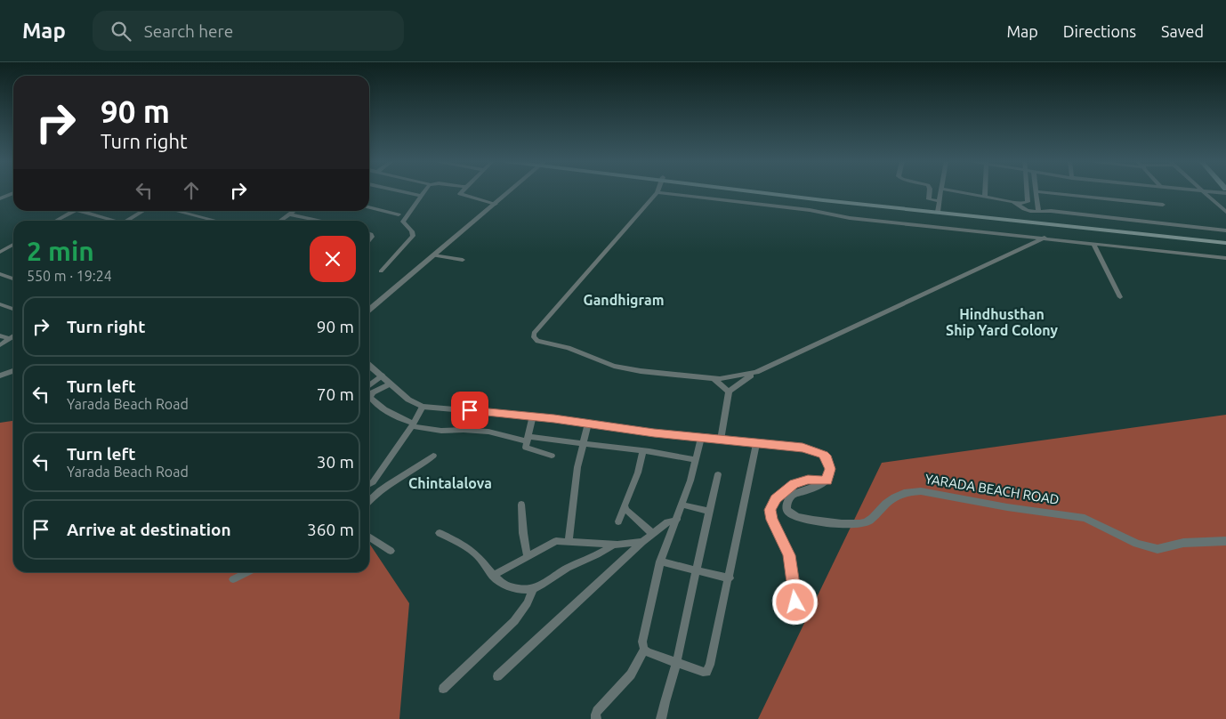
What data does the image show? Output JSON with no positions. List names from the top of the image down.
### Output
{
  "streets": {
    "street": ["YARADA BEACH ROAD"]
  },
  "districts": ["Gandhigram", "Hindhusthan Ship Yard Colony", "Chintalalova"],
  "page": {
    "header": "Map",
    "search": "Search here",
    "nav": ["Map", "Directions", "Saved"],
    "turn": ["90 m", "Turn right"],
    "heading": ["2 min", "550 m · 19:24"],
    "list": [
      {
        "name": "Turn right",
        "value": "90 m"
      },
      {
        "name": "Turn left",
        "note": "Yarada Beach Road",
        "value": "70 m"
      },
      {
        "name": "Turn left",
        "note": "Yarada Beach Road",
        "value": "30 m"
      },
      {
        "name": "Arrive at destination",
        "value": "360 m"
      }
    ]
  }
}
